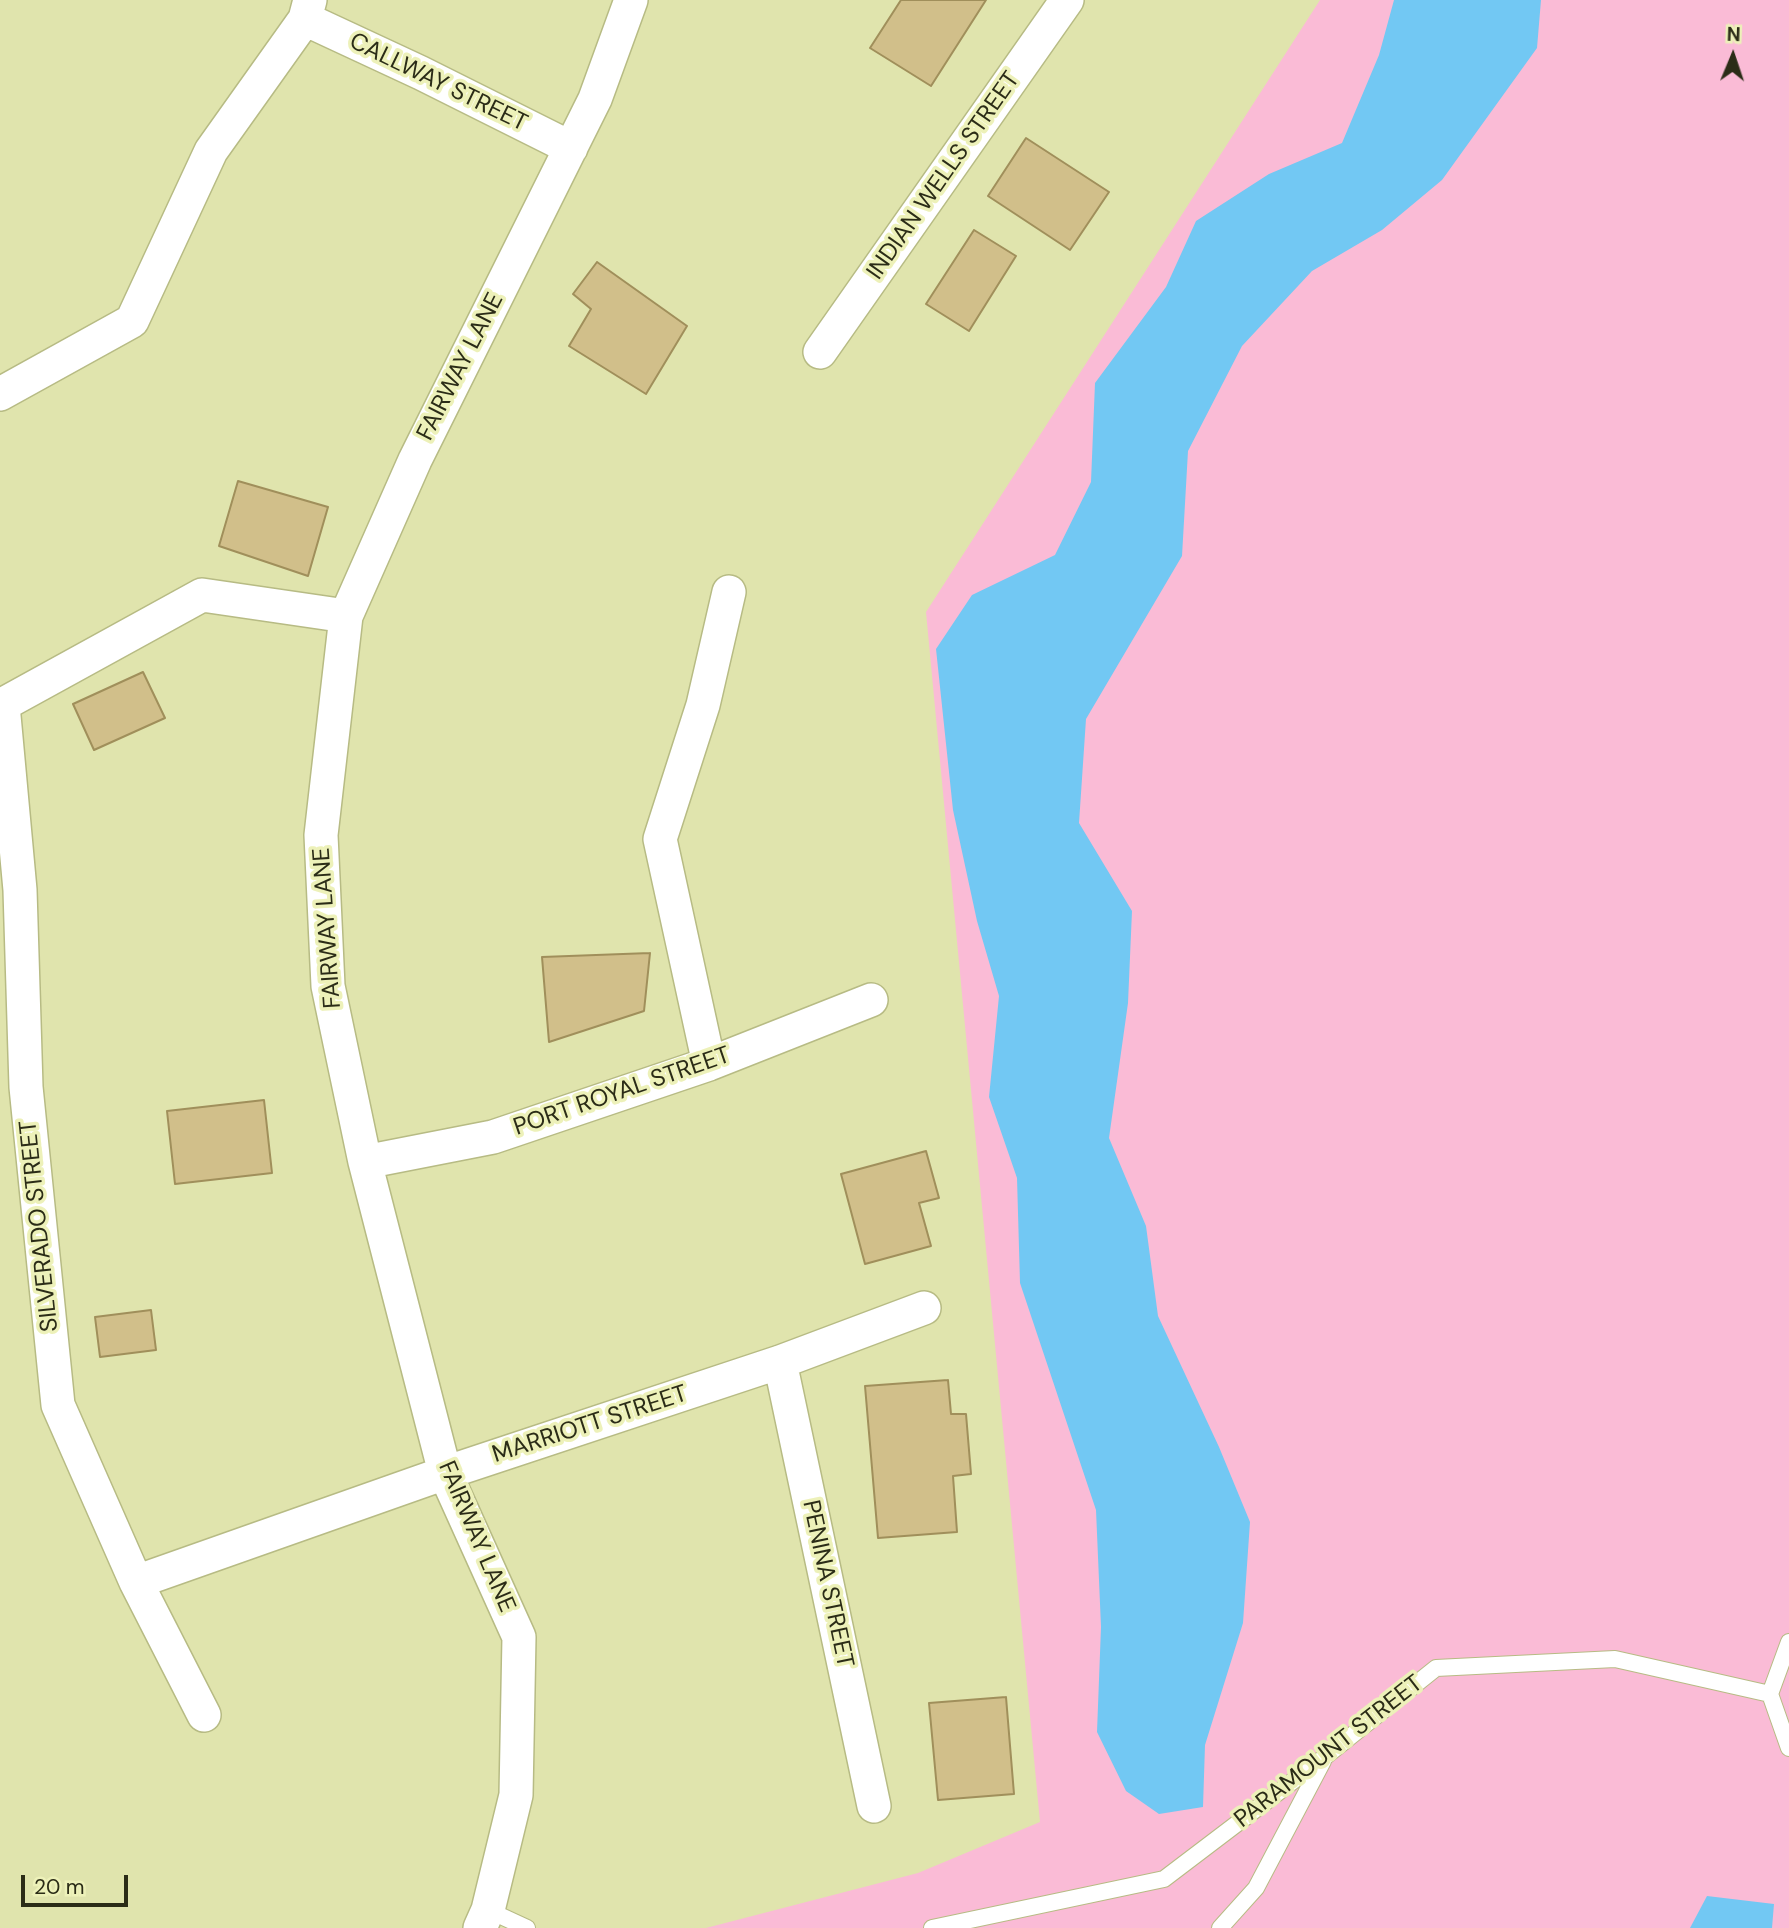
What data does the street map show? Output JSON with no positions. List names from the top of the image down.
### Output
{
  "streets": {
    "street": [
      "CALLWAY STREET",
      "INDIAN WELLS STREET",
      "FAIRWAY LANE",
      "PORT ROYAL STREET",
      "SILVERADO STREET",
      "MARRIOTT STREET",
      "PENINA STREET"
    ],
    "lane": ["PARAMOUNT STREET"]
  },
  "crossings": [
    ["CALLWAY STREET", "FAIRWAY LANE"],
    ["FAIRWAY LANE", "PORT ROYAL STREET"],
    ["FAIRWAY LANE", "MARRIOTT STREET"],
    ["SILVERADO STREET", "MARRIOTT STREET"],
    ["MARRIOTT STREET", "PENINA STREET"]
  ],
  "scale_bar": "20 m",
  "north": "top"
}
